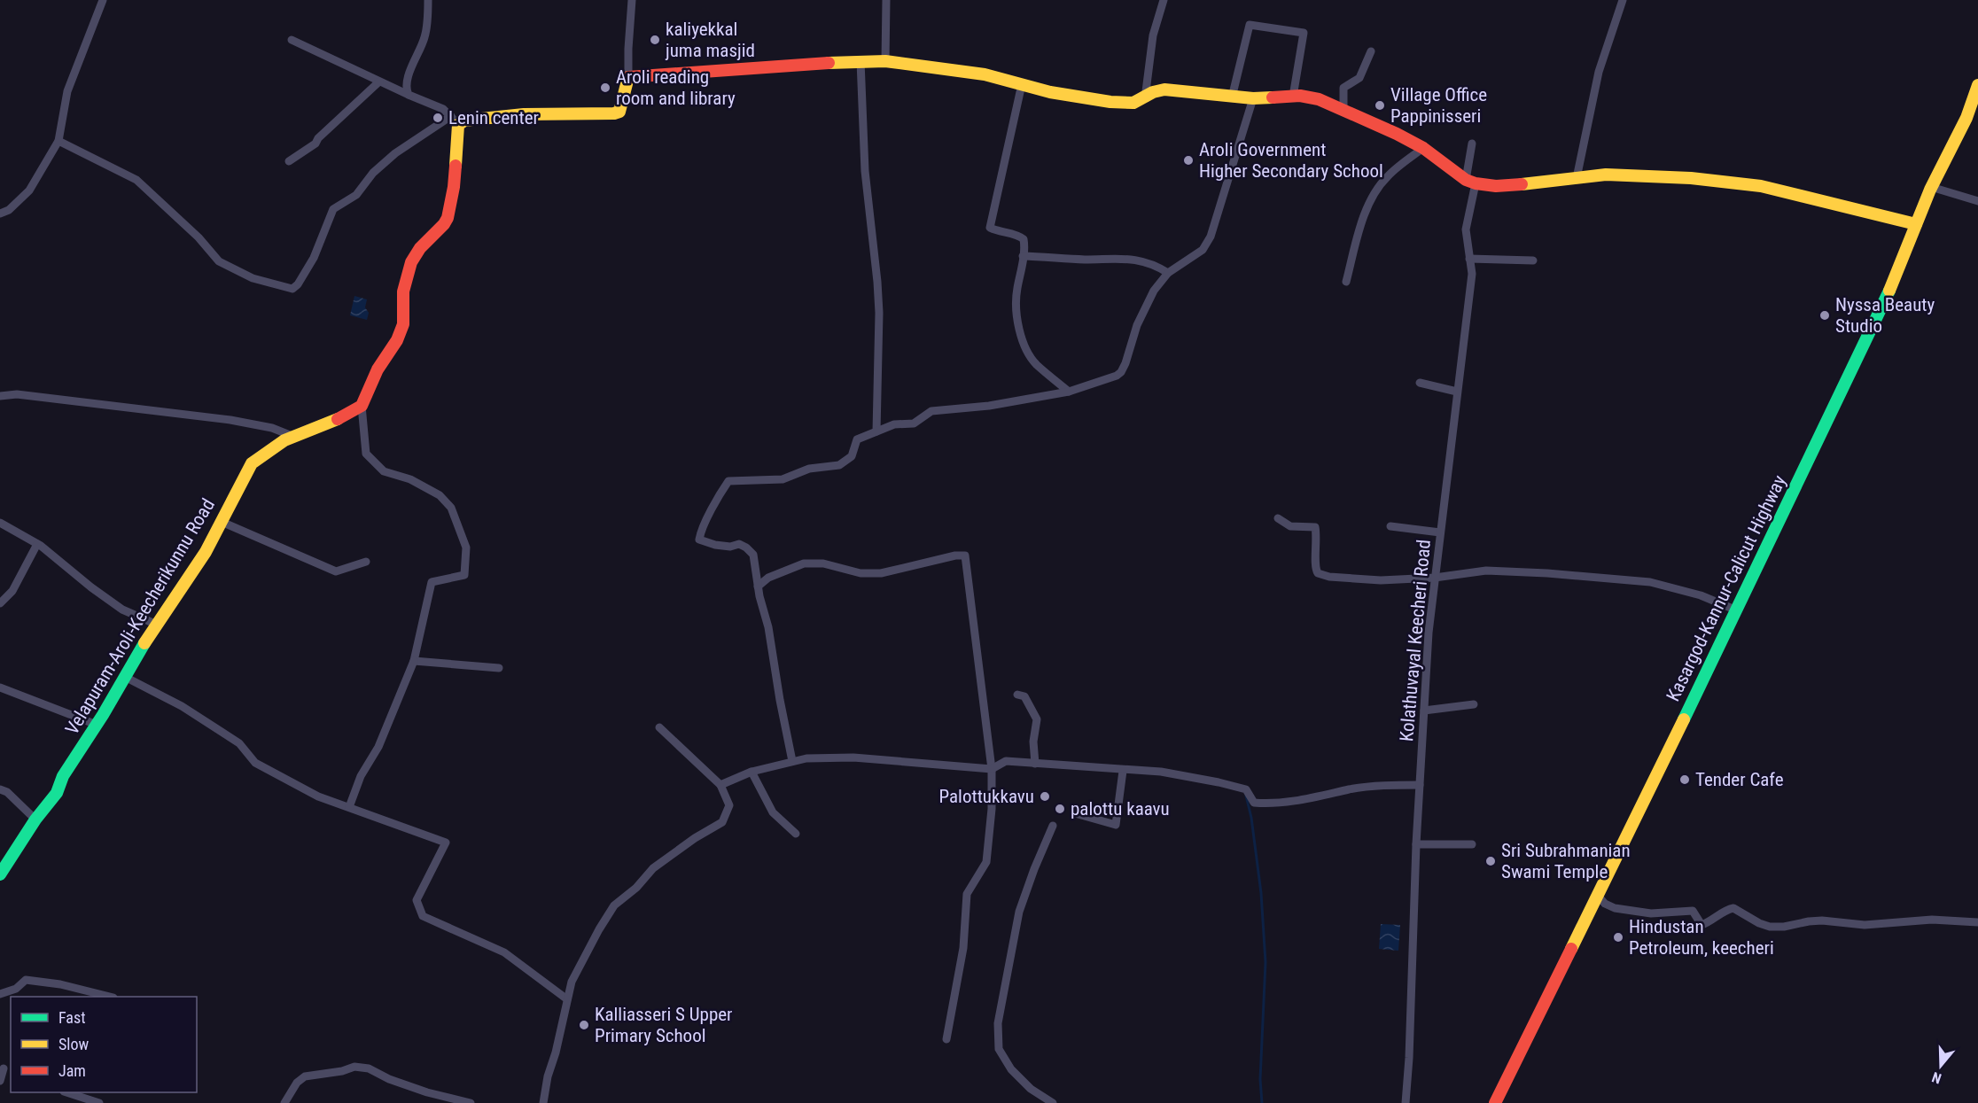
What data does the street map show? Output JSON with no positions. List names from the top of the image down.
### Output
{
  "streets": {
    "main road": ["Kasargod-Kannur-Calicut Highway", "Velapuram-Aroli-Keecherikunnu Road"],
    "street": ["Kolathuvayal Keecheri Road"]
  },
  "places": [
    "kaliyekkal juma masjid",
    "Aroli reading room and library",
    "Village Office Pappinisseri",
    "Lenin center",
    "Aroli Government Higher Secondary School",
    "Nyssa Beauty Studio",
    "Tender Cafe",
    "Palottukkavu",
    "palottu kaavu",
    "Sri Subrahmanian Swami Temple",
    "Hindustan Petroleum, keecheri",
    "Kalliasseri S Upper Primary School"
  ],
  "legend": ["Fast", "Slow", "Jam"],
  "north": "bottom"
}
